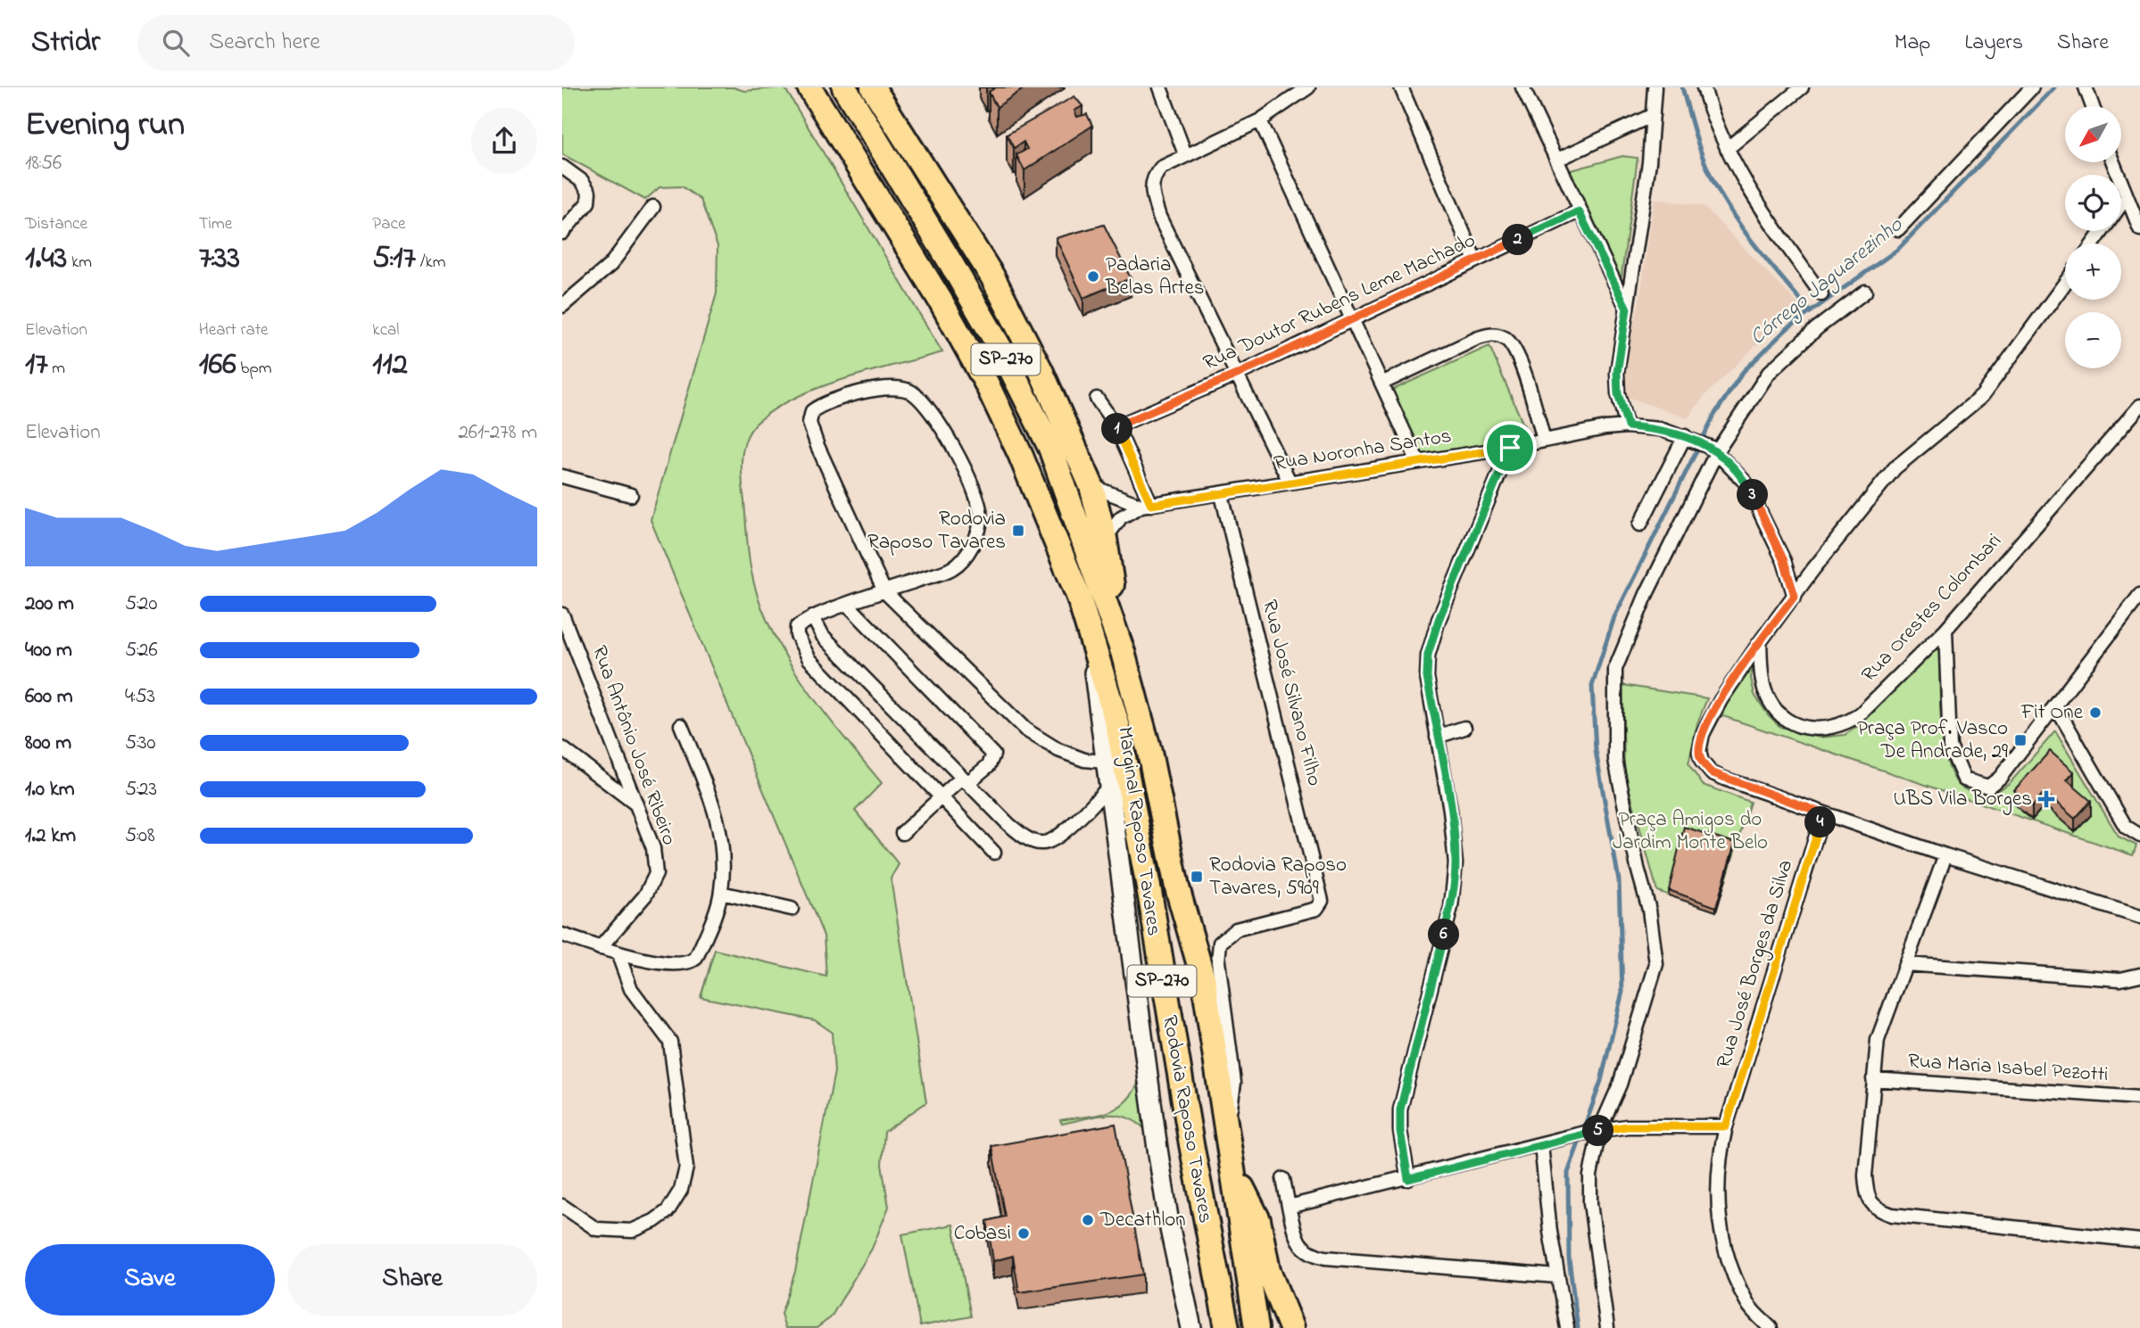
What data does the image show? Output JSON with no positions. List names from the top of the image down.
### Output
{
  "streets": {
    "highway": ["SP-270", "Rodovia Raposo Tavares"],
    "main road": ["Marginal Raposo Tavares"],
    "street": [
      "Rua Doutor Rubens Leme Machado",
      "Rua Noronha Santos",
      "Rua Orestes Colombari",
      "Rua José Silvano Filho",
      "Rua Antônio José Ribeiro",
      "Rua José Borges da Silva",
      "Rua Maria Isabel Pezotti"
    ]
  },
  "crossings": [
    ["Rua Noronha Santos", "Rua José Silvano Filho"],
    ["Rua José Silvano Filho", "Rodovia Raposo Tavares"],
    ["Marginal Raposo Tavares", "Rodovia Raposo Tavares"]
  ],
  "water": ["Córrego Jaguarezinho"],
  "parks": ["Praça Amigos do Jardim Monte Belo"],
  "places": {
    "other": [
      "Padaria Belas Artes",
      "Fit One",
      "Decathlon",
      "Cobasi"
    ],
    "transit": ["Rodovia Raposo Tavares", "Praça Prof. Vasco De Andrade, 29", "Rodovia Raposo Tavares, 5909"],
    "health": ["UBS Vila Borges"]
  },
  "north": "bottom left",
  "page": {
    "header": "Stridr",
    "search": "Search here",
    "nav": ["Map", "Layers", "Share"],
    "heading": ["Evening run", "18:56"],
    "map_buttons": ["+", "−"],
    "stats": [
      ["Distance", "1.43 km"],
      ["Time", "7:33"],
      ["Pace", "5:17 /km"],
      ["Elevation", "17 m"],
      ["Heart rate", "166 bpm"],
      ["kcal", "112"]
    ],
    "pins": [
      "2",
      "1",
      "3",
      "4",
      "6",
      "5"
    ],
    "chart": ["Elevation", "261–278 m"],
    "list": [
      {
        "name": "200 m",
        "note": "5:20"
      },
      {
        "name": "400 m",
        "note": "5:26"
      },
      {
        "name": "600 m",
        "note": "4:53"
      },
      {
        "name": "800 m",
        "note": "5:30"
      },
      {
        "name": "1.0 km",
        "note": "5:23"
      },
      {
        "name": "1.2 km",
        "note": "5:08"
      }
    ],
    "buttons": ["Save", "Share"]
  }
}
